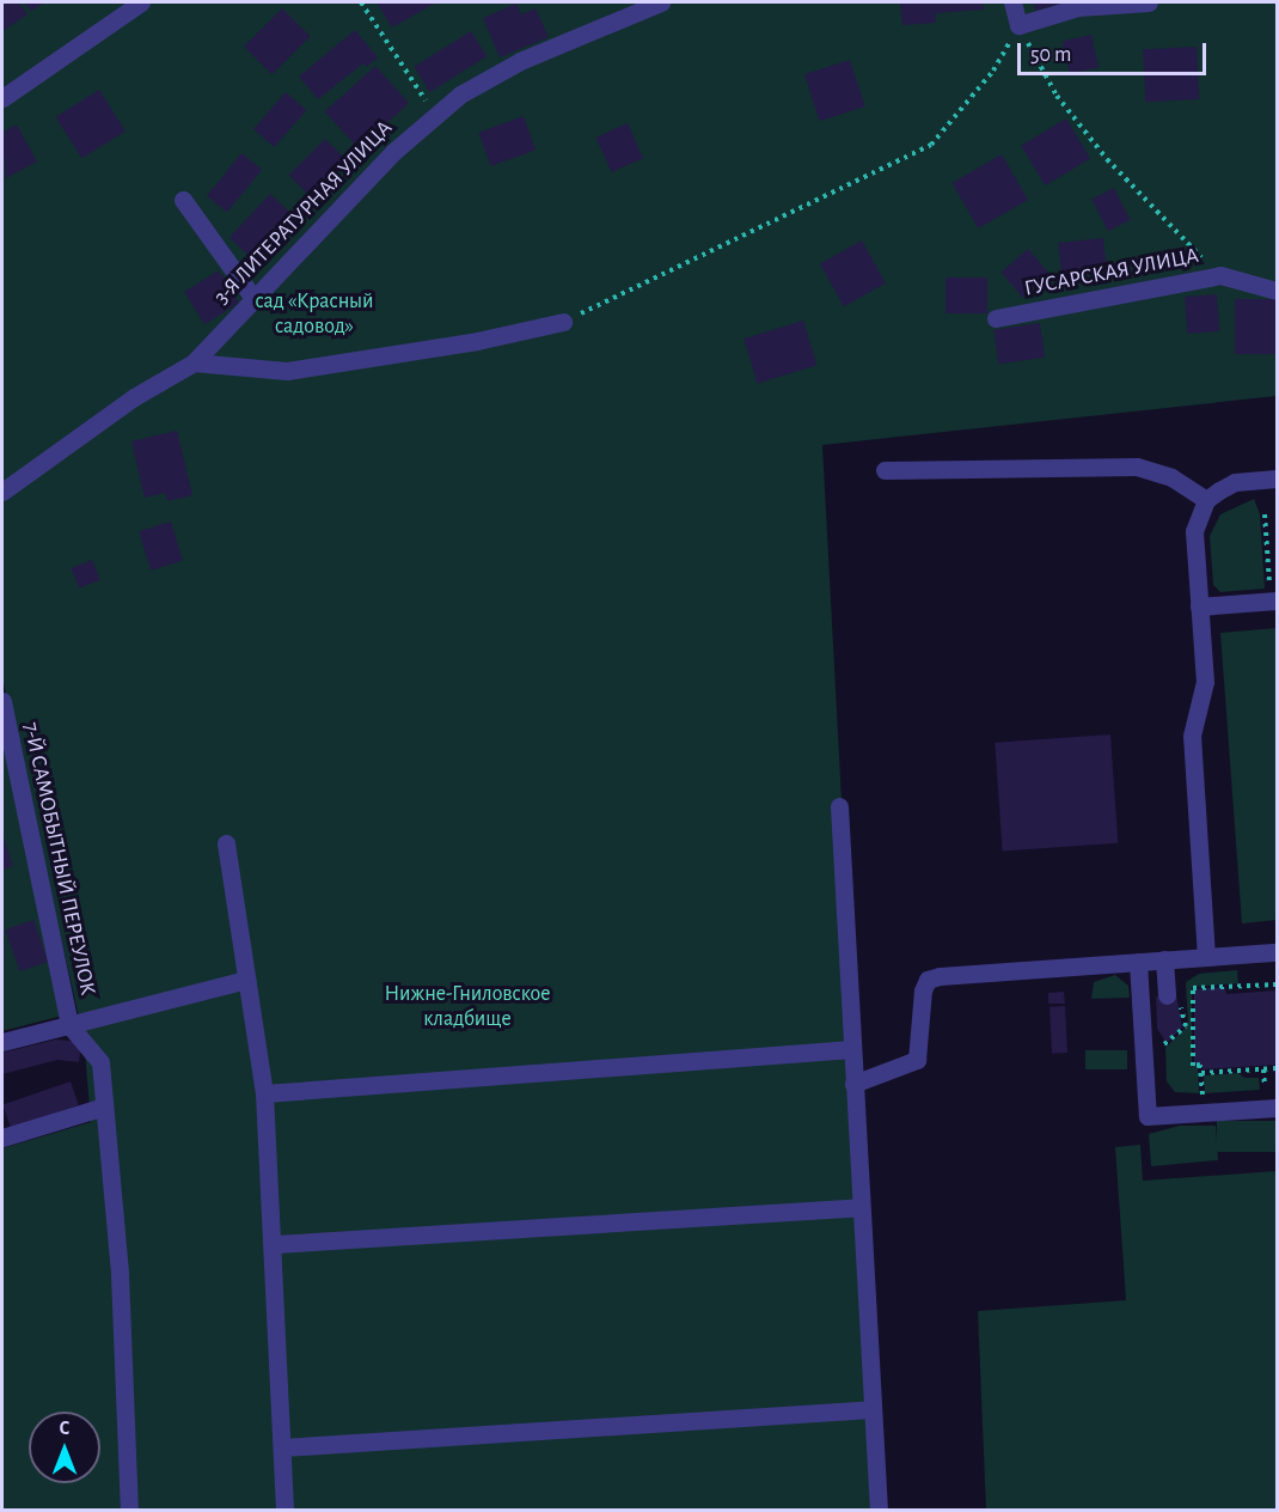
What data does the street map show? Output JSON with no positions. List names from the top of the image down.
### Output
{
  "streets": {
    "street": ["3-Я ЛИТЕРАТУРНАЯ УЛИЦА", "ГУСАРСКАЯ УЛИЦА", "7-Й САМОБЫТНЫЙ ПЕРЕУЛОК"]
  },
  "parks": ["сад «Красный садовод»", "Нижне-Гниловское кладбище"],
  "scale_bar": "50 m",
  "north": "top"
}
